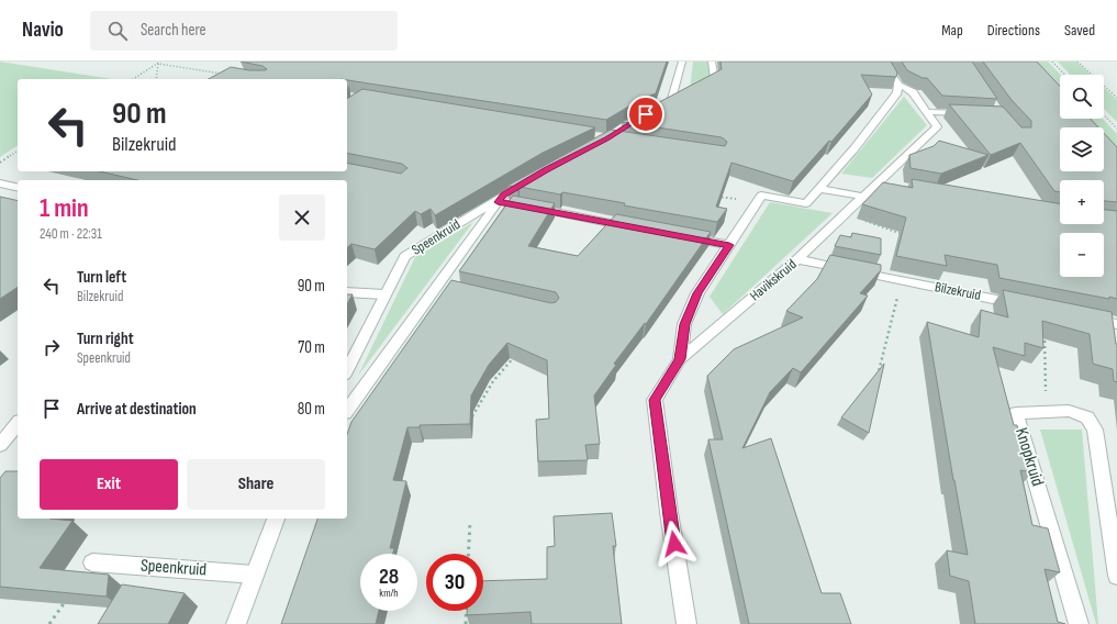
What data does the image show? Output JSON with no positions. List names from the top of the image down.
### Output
{
  "streets": {
    "street": [
      "Speenkruid",
      "Havikskruid",
      "Bilzekruid",
      "Knopkruid"
    ]
  },
  "crossings": [
    ["Havikskruid", "Bilzekruid"]
  ],
  "page": {
    "header": "Navio",
    "search": "Search here",
    "nav": ["Map", "Directions", "Saved"],
    "map_buttons": ["+", "−"],
    "turn": ["90 m", "Bilzekruid"],
    "heading": ["1 min", "240 m · 22:31"],
    "list": [
      {
        "name": "Turn left",
        "note": "Bilzekruid",
        "value": "90 m"
      },
      {
        "name": "Turn right",
        "note": "Speenkruid",
        "value": "70 m"
      },
      {
        "name": "Arrive at destination",
        "value": "80 m"
      }
    ],
    "buttons": ["Exit", "Share"],
    "speed": "28 km/h",
    "limit": "30"
  }
}
